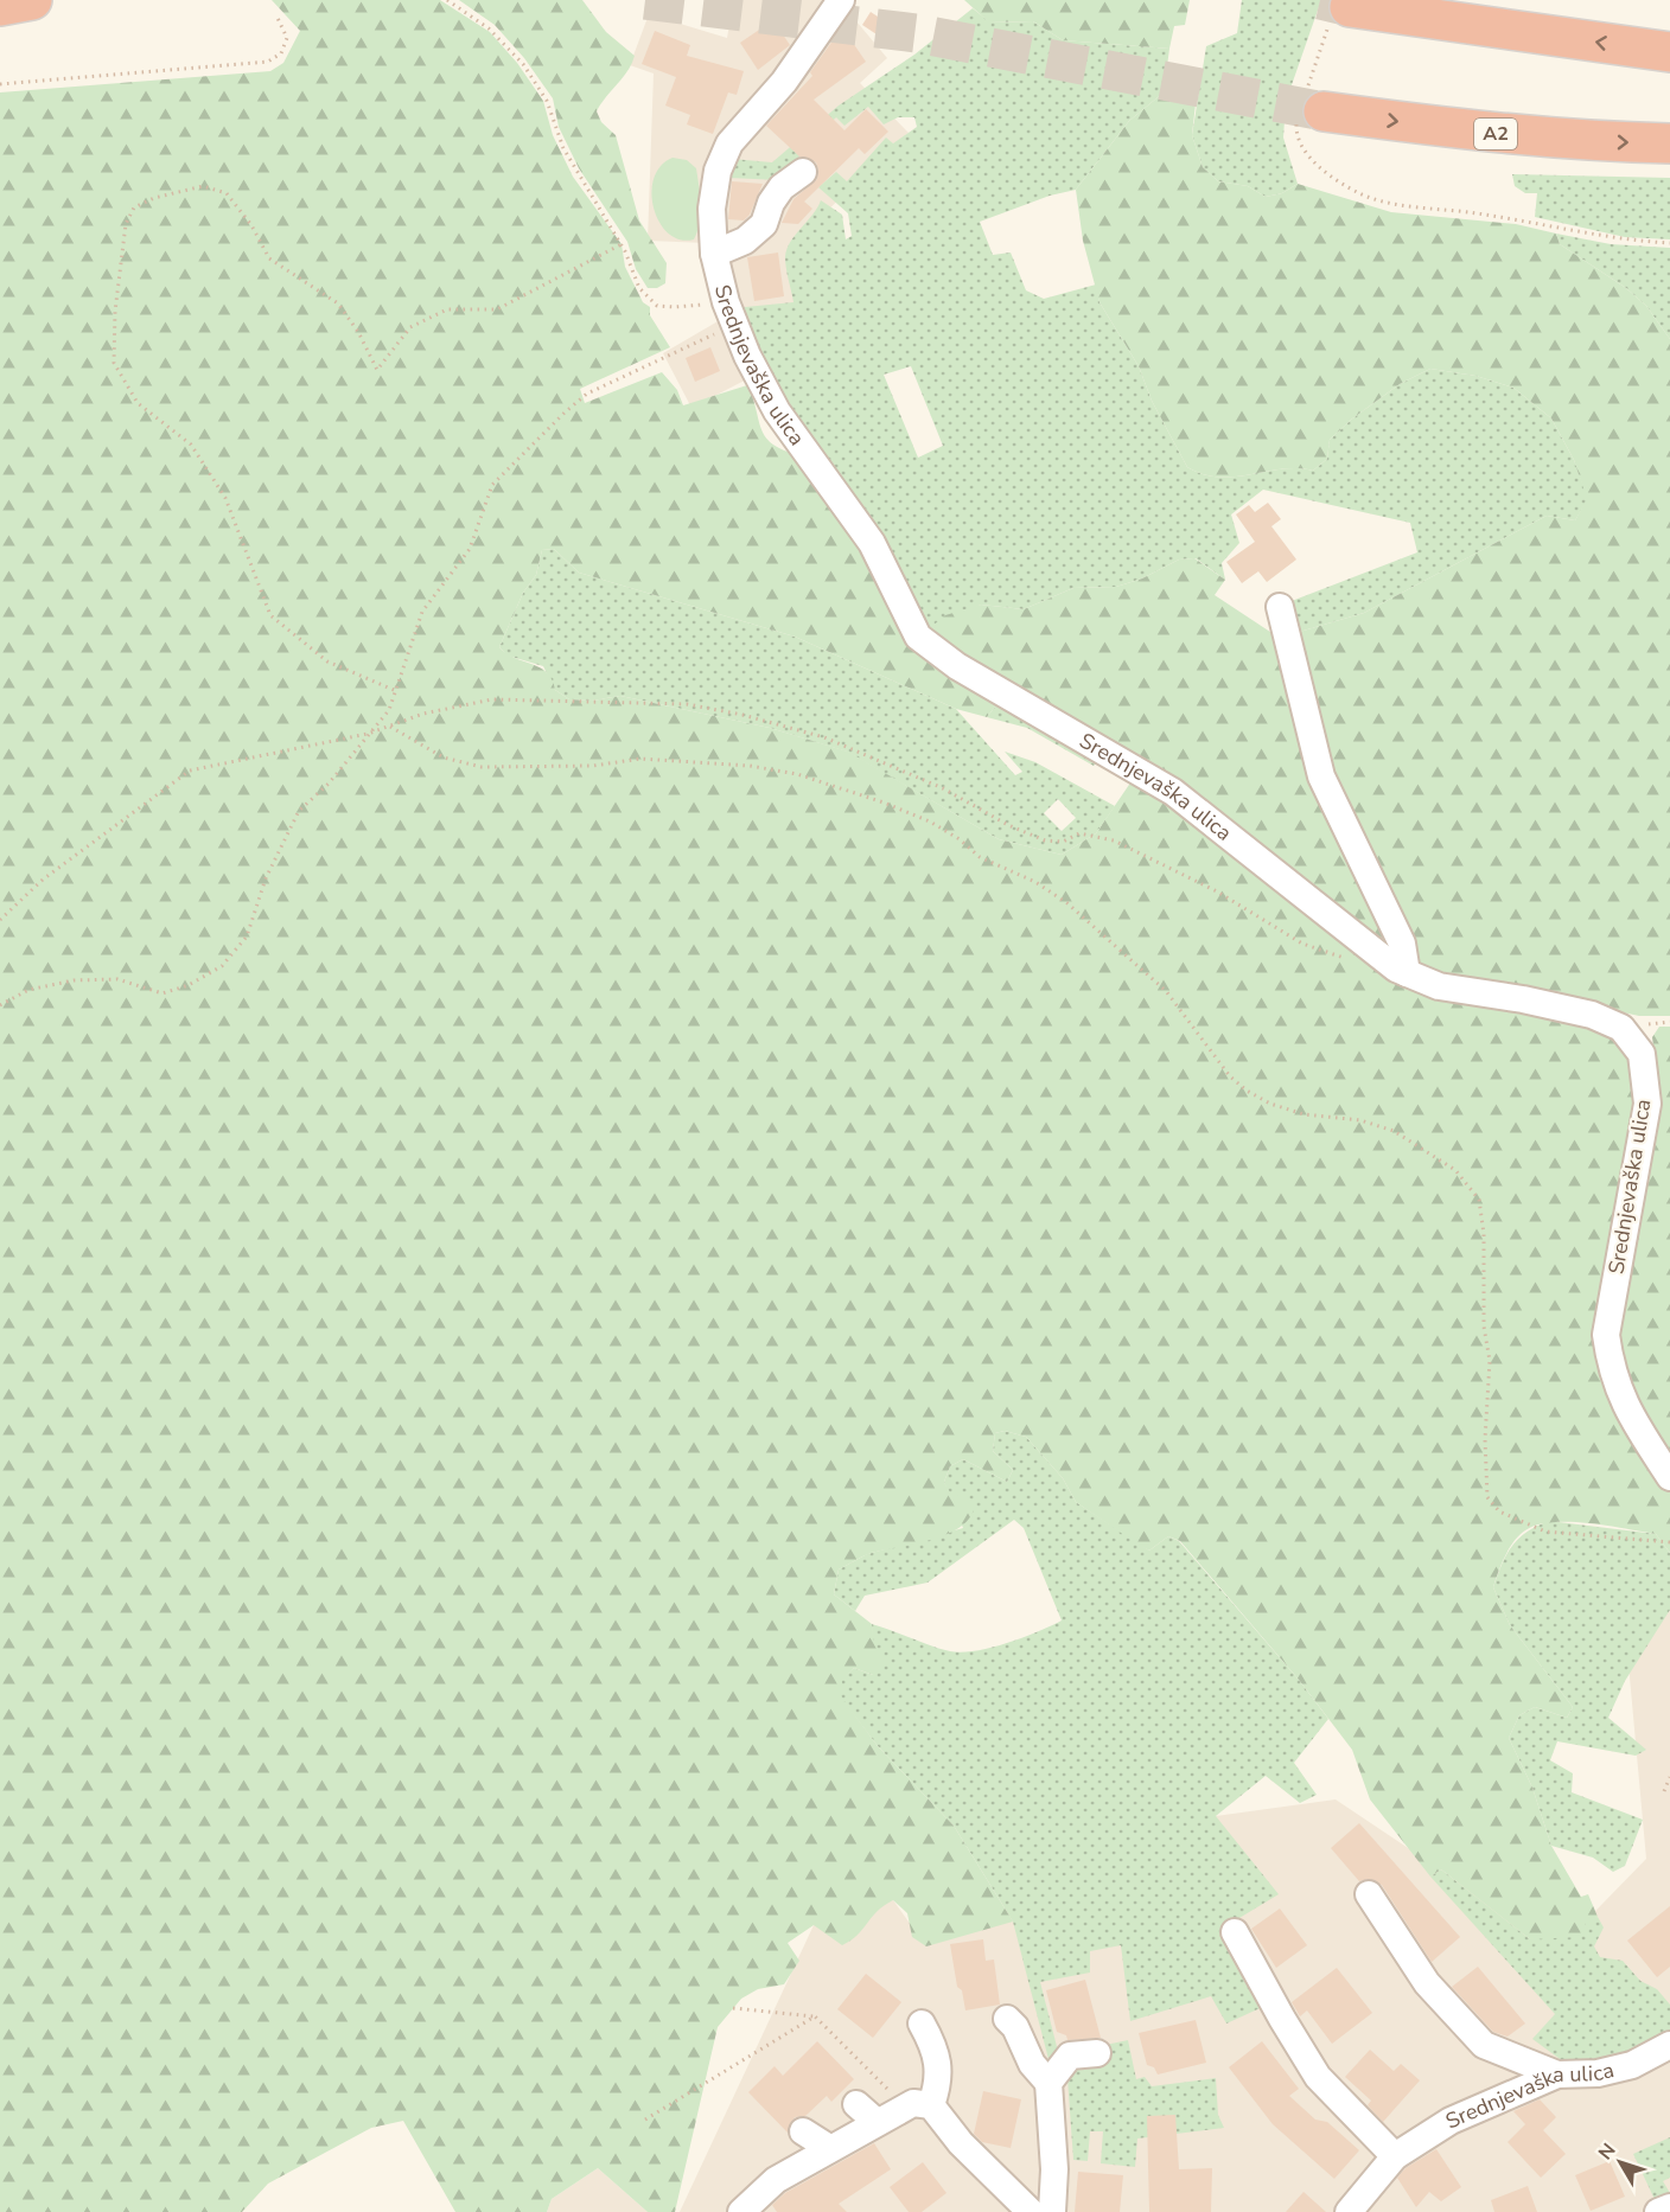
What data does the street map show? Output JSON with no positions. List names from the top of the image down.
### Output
{
  "streets": {
    "highway": ["A2"],
    "street": ["Srednjevaška ulica"]
  },
  "north": "top left"
}
